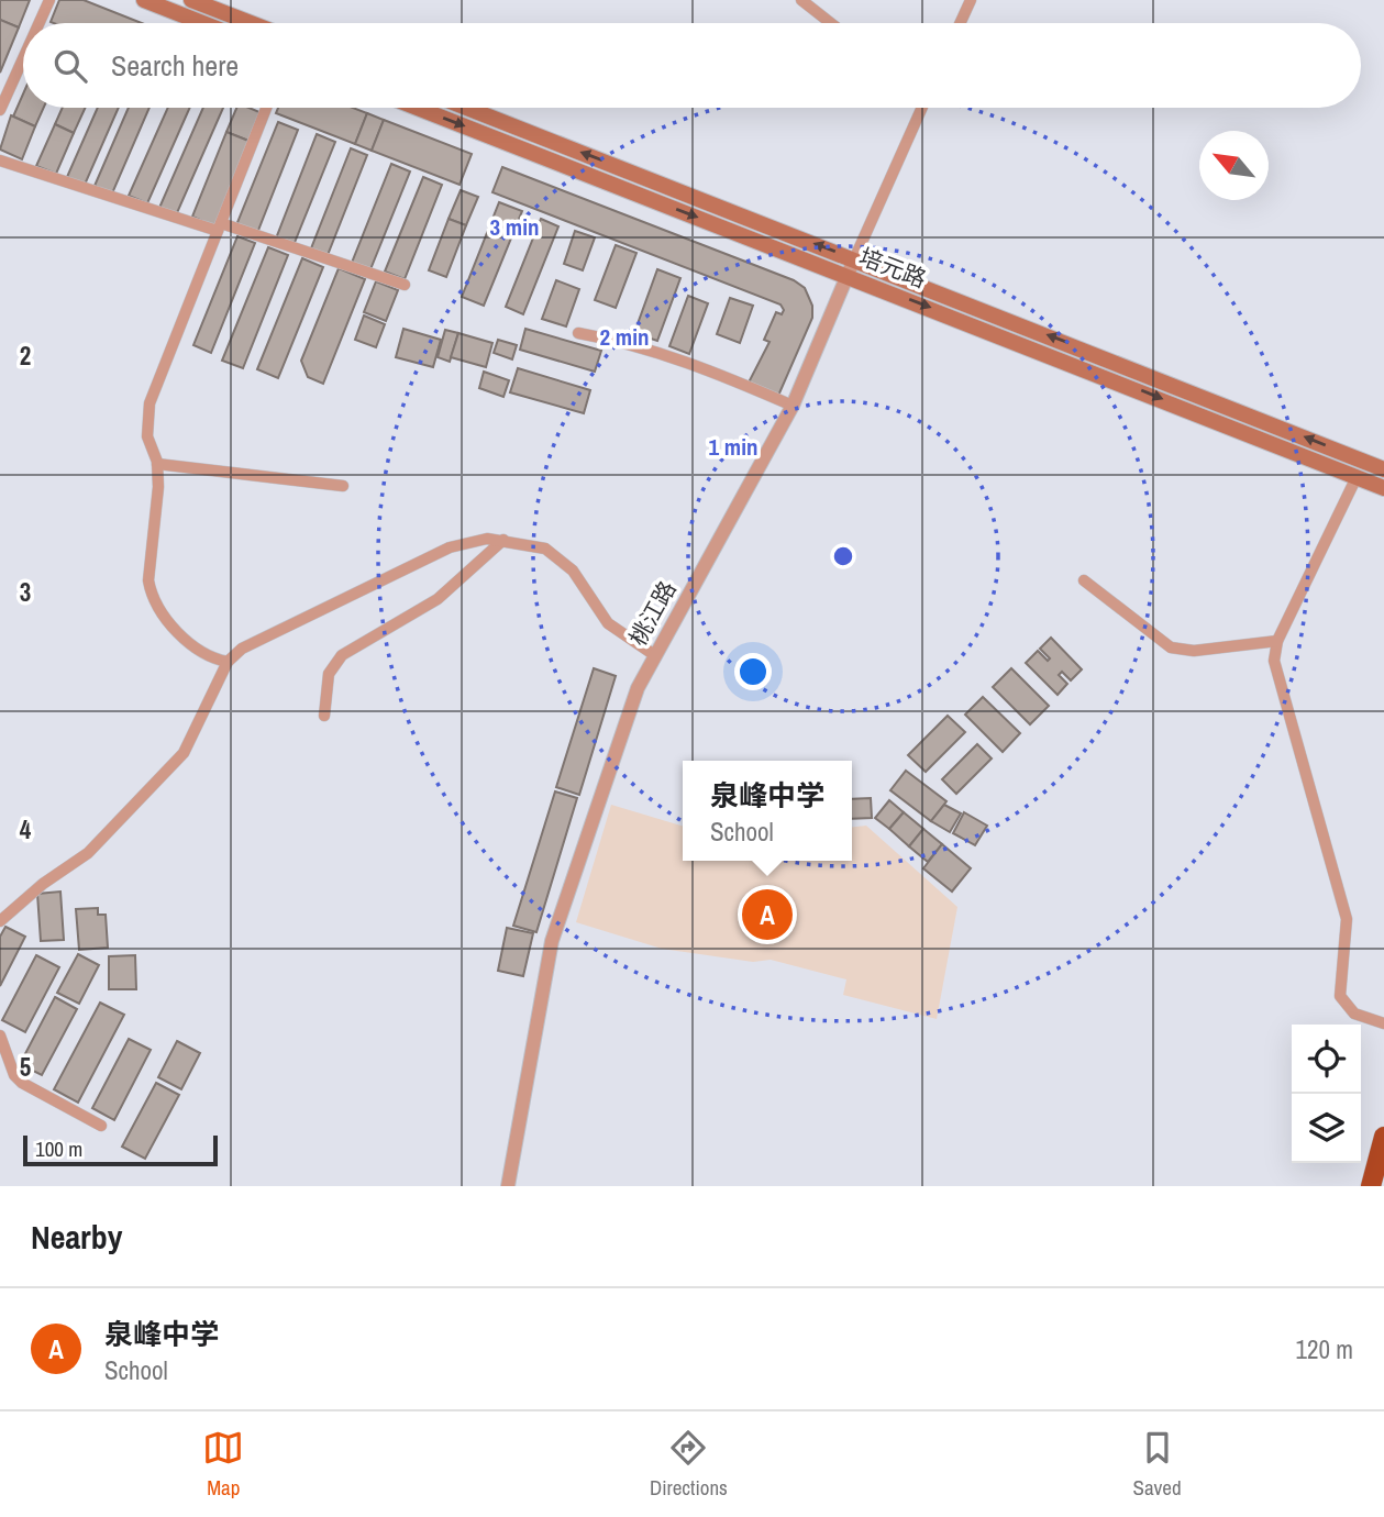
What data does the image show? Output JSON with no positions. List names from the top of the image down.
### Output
{
  "streets": {
    "main road": ["培元路"],
    "street": ["桃江路"]
  },
  "crossings": [
    ["培元路", "桃江路"]
  ],
  "scale_bar": "100 m",
  "north": "top left",
  "page": {
    "search": "Search here",
    "popup": ["泉峰中学", "School"],
    "pins": "A",
    "scale": "100 m",
    "heading": "Nearby",
    "list": [
      {
        "mark": "A",
        "name": "泉峰中学",
        "note": "School",
        "value": "120 m"
      }
    ],
    "nav": ["Map", "Directions", "Saved"]
  },
  "grid": {
    "rows": [
      "2",
      "3",
      "4",
      "5"
    ]
  },
  "rings": ["3 min", "2 min", "1 min"]
}
